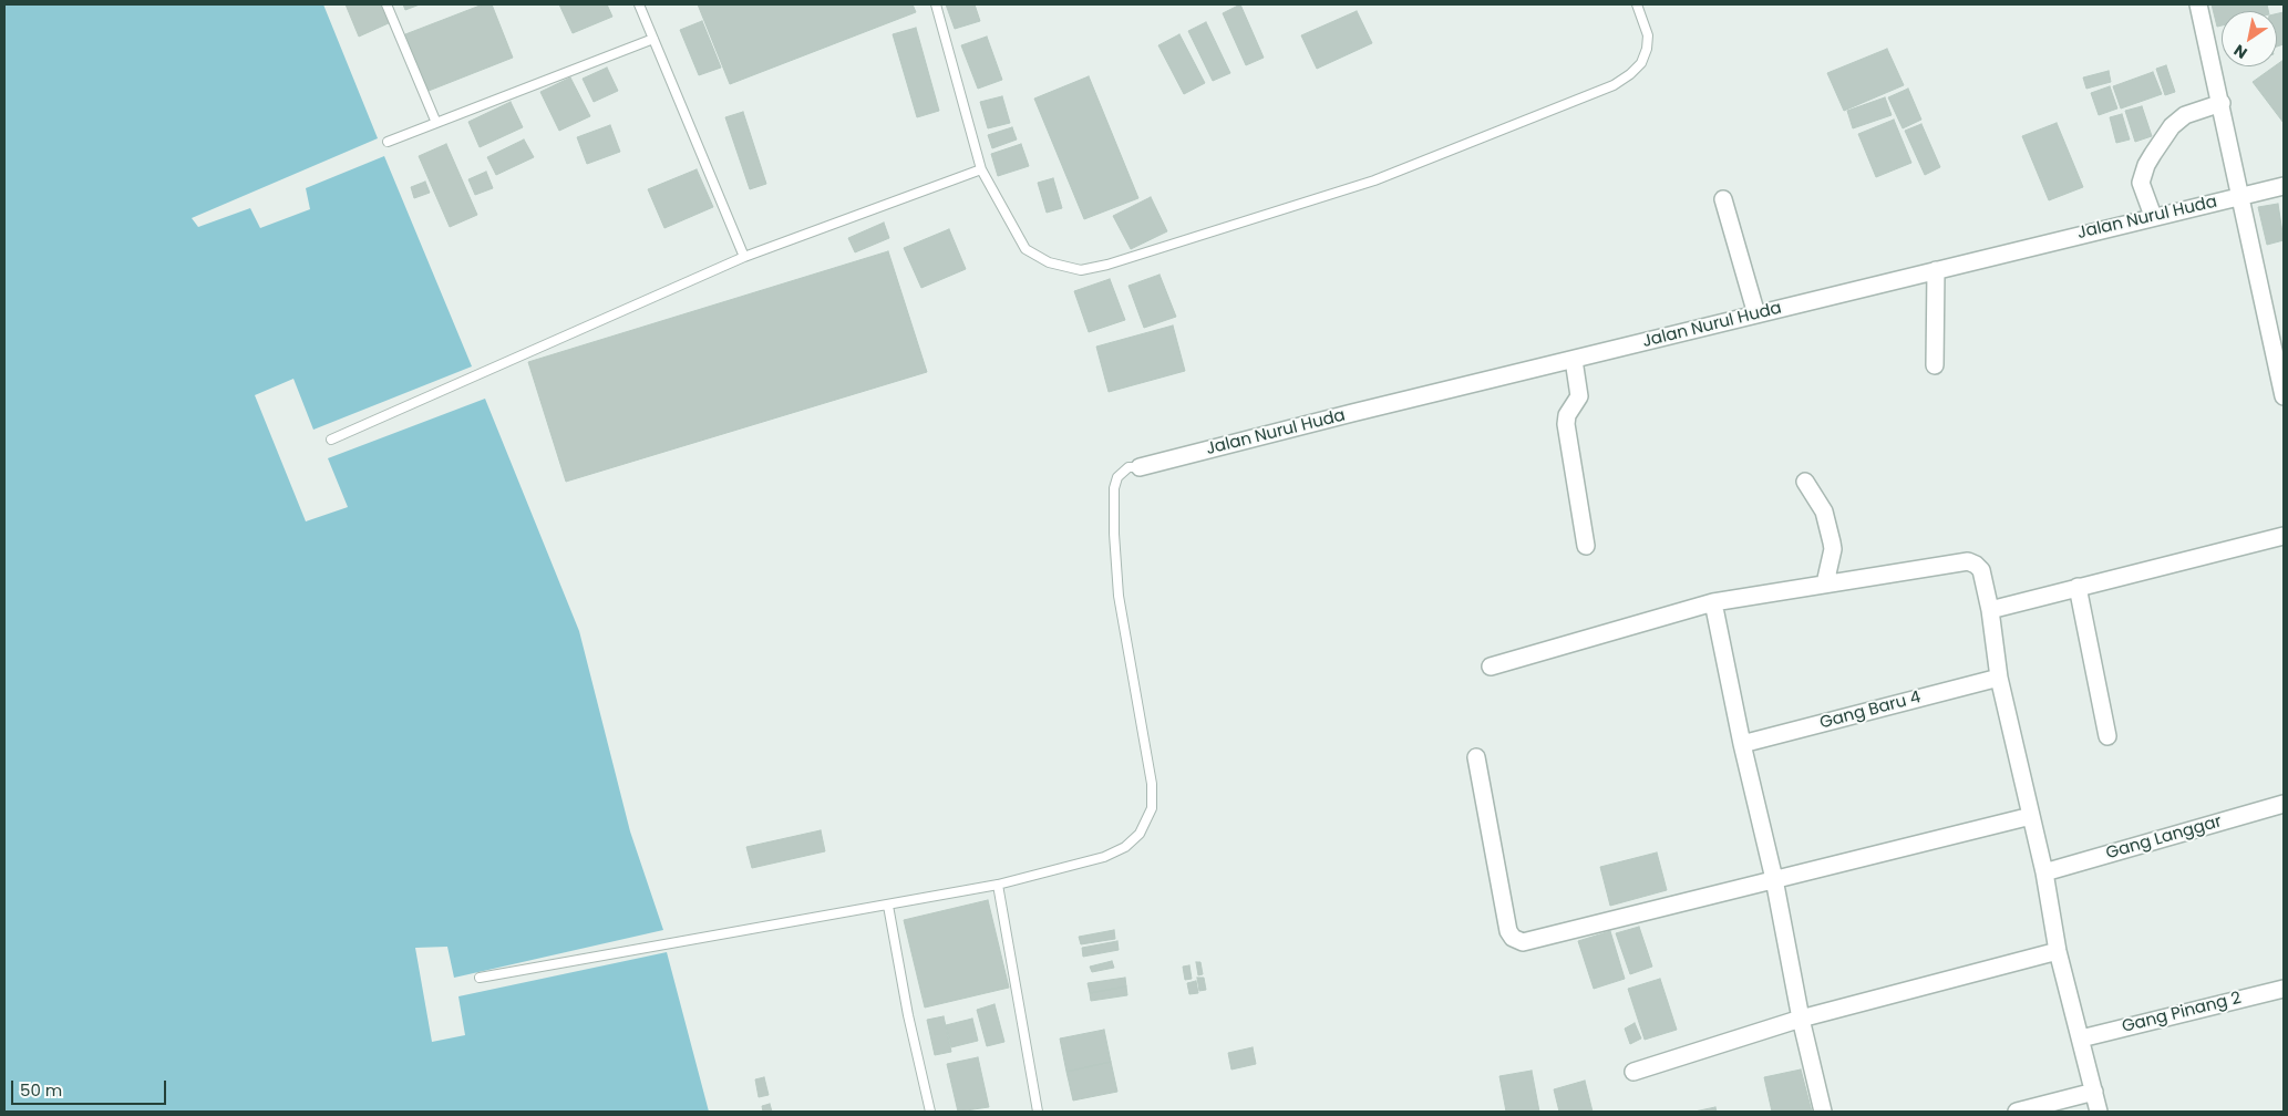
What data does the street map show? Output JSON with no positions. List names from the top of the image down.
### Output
{
  "streets": {
    "street": [
      "Jalan Nurul Huda",
      "Gang Baru 4",
      "Gang Langgar",
      "Gang Pinang 2"
    ]
  },
  "scale_bar": "50 m",
  "north": "bottom left"
}
